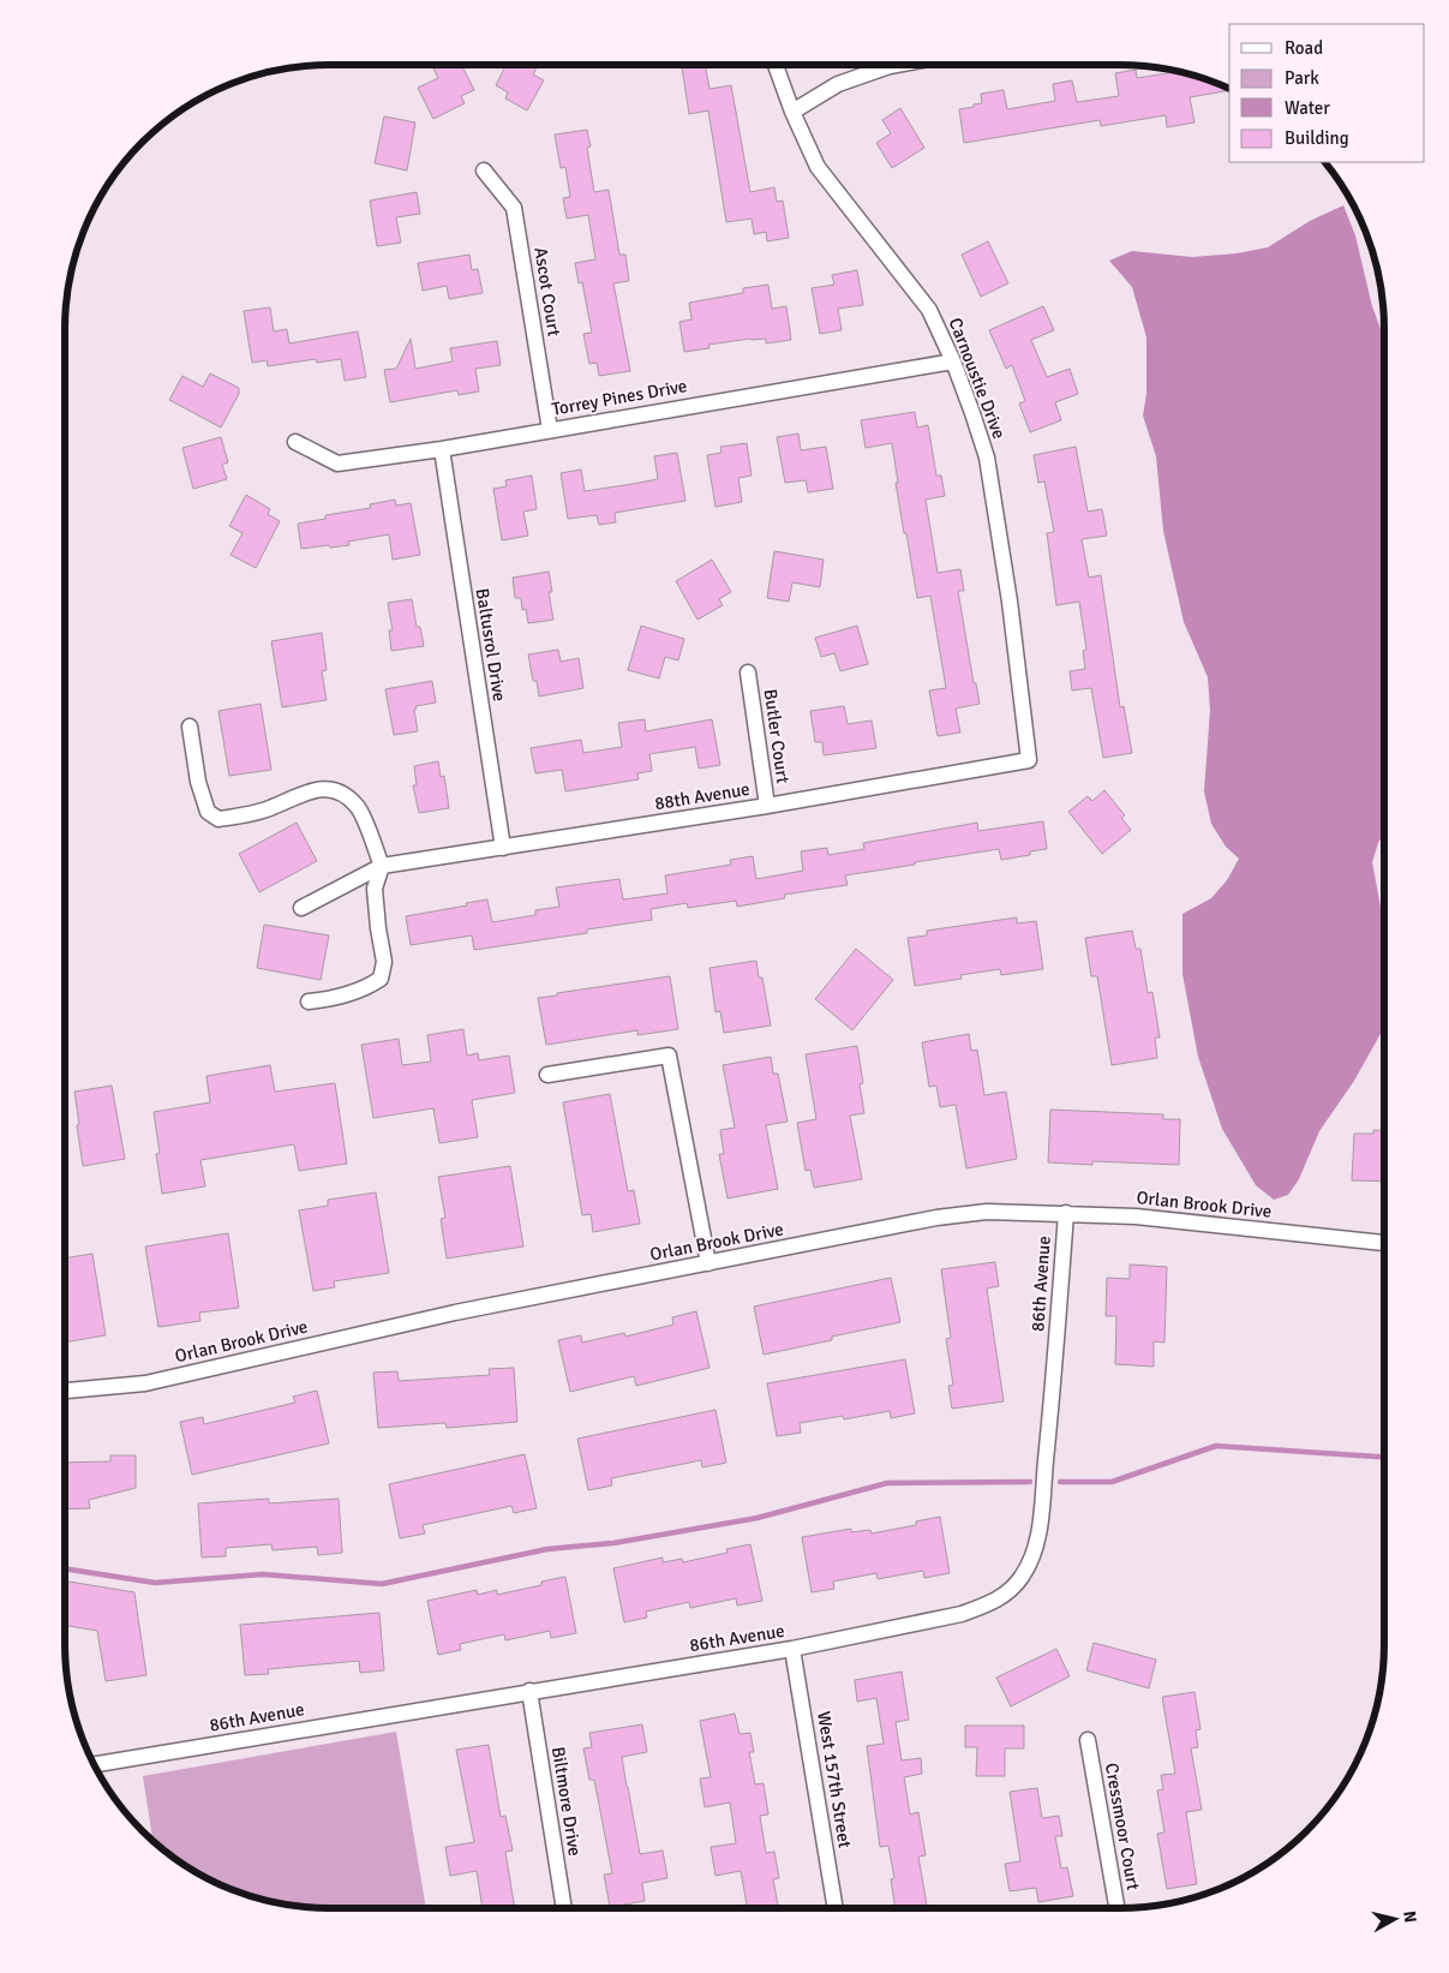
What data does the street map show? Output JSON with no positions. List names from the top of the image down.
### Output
{
  "streets": {
    "street": [
      "Ascot Court",
      "Carnoustie Drive",
      "Torrey Pines Drive",
      "Baltusrol Drive",
      "Butler Court",
      "88th Avenue",
      "Orlan Brook Drive",
      "86th Avenue",
      "West 157th Street",
      "Biltmore Drive",
      "Cressmoor Court"
    ]
  },
  "crossings": [
    ["Ascot Court", "Torrey Pines Drive"],
    ["Carnoustie Drive", "Torrey Pines Drive"],
    ["Carnoustie Drive", "88th Avenue"],
    ["Torrey Pines Drive", "Baltusrol Drive"],
    ["Baltusrol Drive", "88th Avenue"],
    ["Butler Court", "88th Avenue"],
    ["Orlan Brook Drive", "86th Avenue"],
    ["86th Avenue", "West 157th Street"],
    ["86th Avenue", "Biltmore Drive"]
  ],
  "legend": [
    "Road",
    "Park",
    "Water",
    "Building"
  ],
  "north": "right"
}
